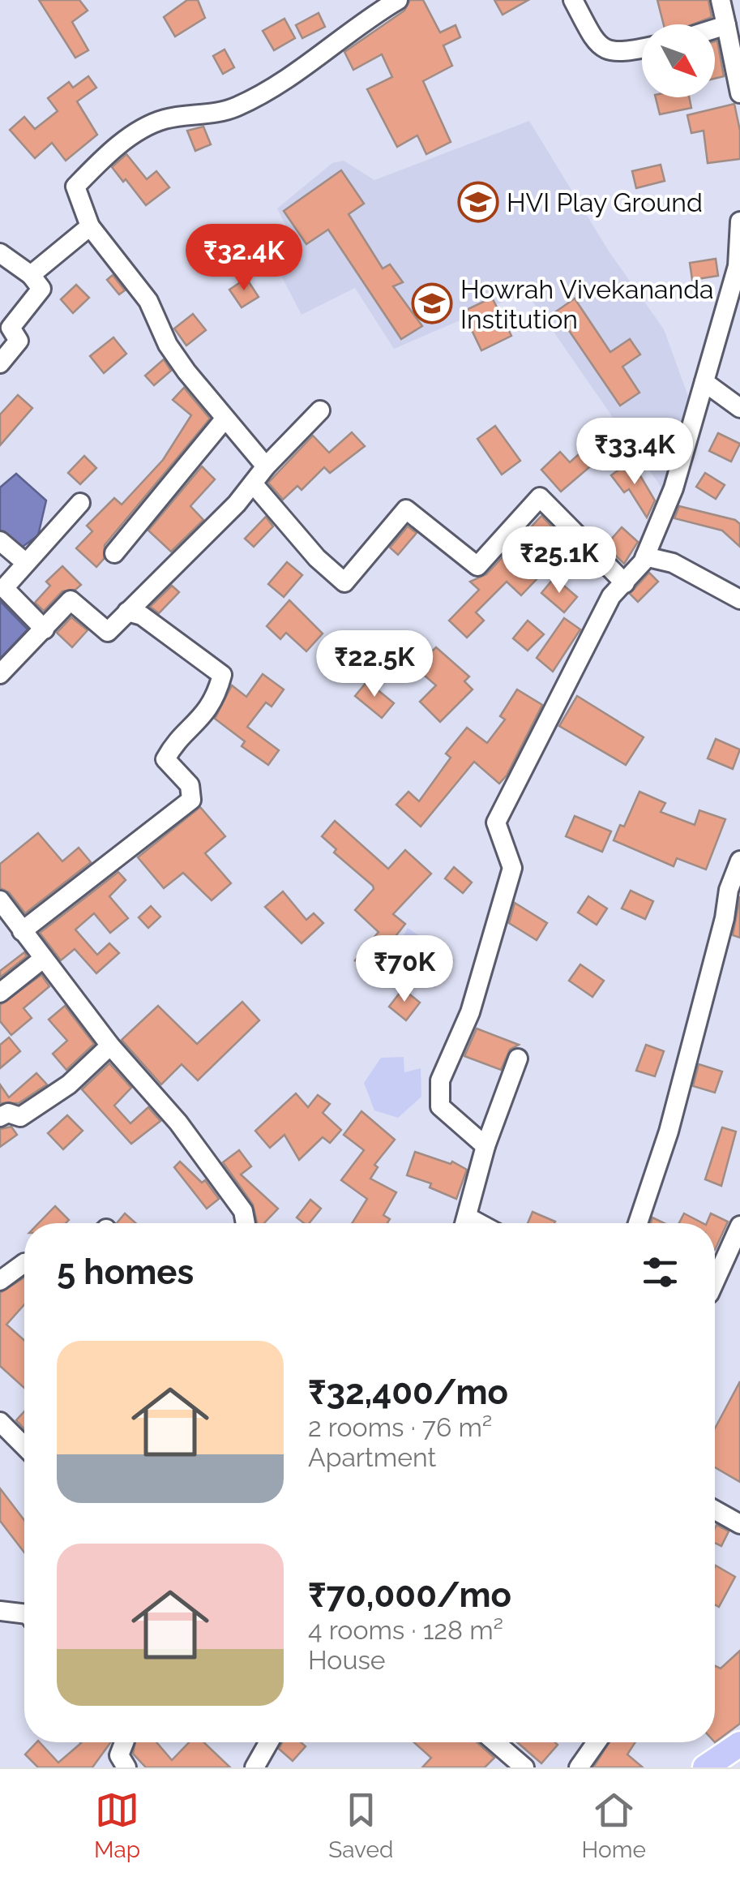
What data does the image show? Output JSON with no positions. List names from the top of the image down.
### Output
{
  "places": {
    "school or university": ["HVI Play Ground", "Howrah Vivekananda Institution"]
  },
  "north": "bottom right",
  "page": {
    "price": [
      "₹32.4K",
      "₹33.4K",
      "₹25.1K",
      "₹22.5K",
      "₹70K"
    ],
    "heading": "5 homes",
    "list": [
      {
        "name": "₹32,400/mo",
        "note": "2 rooms · 76 m² · Apartment"
      },
      {
        "name": "₹70,000/mo",
        "note": "4 rooms · 128 m² · House"
      }
    ],
    "tabs": ["Map", "Saved", "Home"]
  }
}
